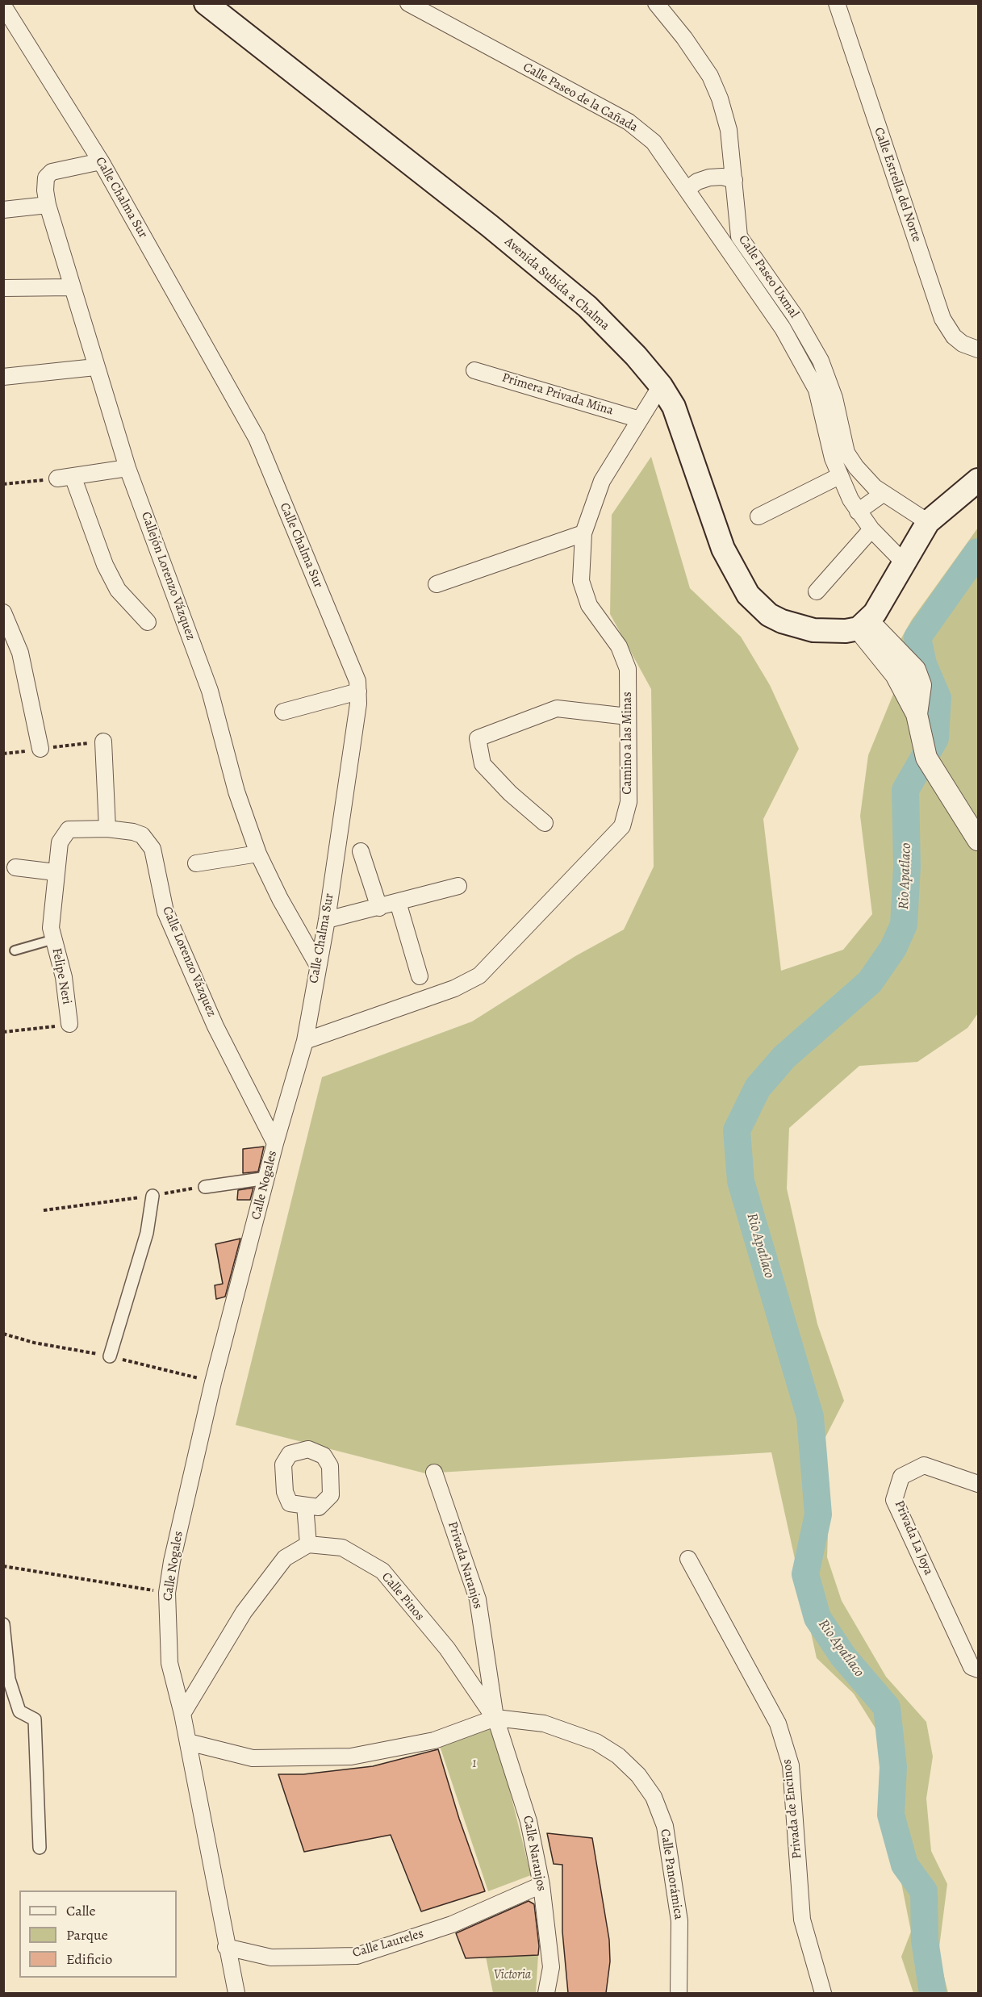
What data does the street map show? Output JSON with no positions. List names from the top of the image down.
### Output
{
  "streets": {
    "main road": ["Avenida Subida a Chalma"],
    "street": [
      "Calle Paseo de la Cañada",
      "Calle Estrella del Norte",
      "Calle Chalma Sur",
      "Calle Paseo Uxmal",
      "Primera Privada Mina",
      "Callejón Lorenzo Vázquez",
      "Camino a las Minas",
      "Calle Lorenzo Vázquez",
      "Felipe Neri",
      "Calle Nogales",
      "Privada La Joya",
      "Privada Naranjos",
      "Calle Pinos",
      "Privada de Encinos",
      "Calle Naranjos",
      "Calle Panorámica",
      "Calle Laureles"
    ]
  },
  "crossings": [
    ["Calle Paseo de la Cañada", "Calle Paseo Uxmal"],
    ["Calle Chalma Sur", "Callejón Lorenzo Vázquez"],
    ["Calle Chalma Sur", "Camino a las Minas"],
    ["Calle Chalma Sur", "Calle Lorenzo Vázquez"],
    ["Calle Chalma Sur", "Calle Nogales"],
    ["Avenida Subida a Chalma", "Camino a las Minas"],
    ["Primera Privada Mina", "Camino a las Minas"],
    ["Calle Lorenzo Vázquez", "Felipe Neri"],
    ["Calle Lorenzo Vázquez", "Calle Nogales"],
    ["Calle Nogales", "Calle Laureles"],
    ["Privada Naranjos", "Calle Pinos"],
    ["Privada Naranjos", "Calle Naranjos"],
    ["Privada Naranjos", "Calle Panorámica"],
    ["Calle Pinos", "Calle Naranjos"],
    ["Calle Pinos", "Calle Panorámica"],
    ["Calle Naranjos", "Calle Panorámica"],
    ["Calle Naranjos", "Calle Laureles"]
  ],
  "water": ["Rio Apatlaco"],
  "parks": ["1", "Victoria"],
  "legend": ["Calle", "Parque", "Edificio"]
}
